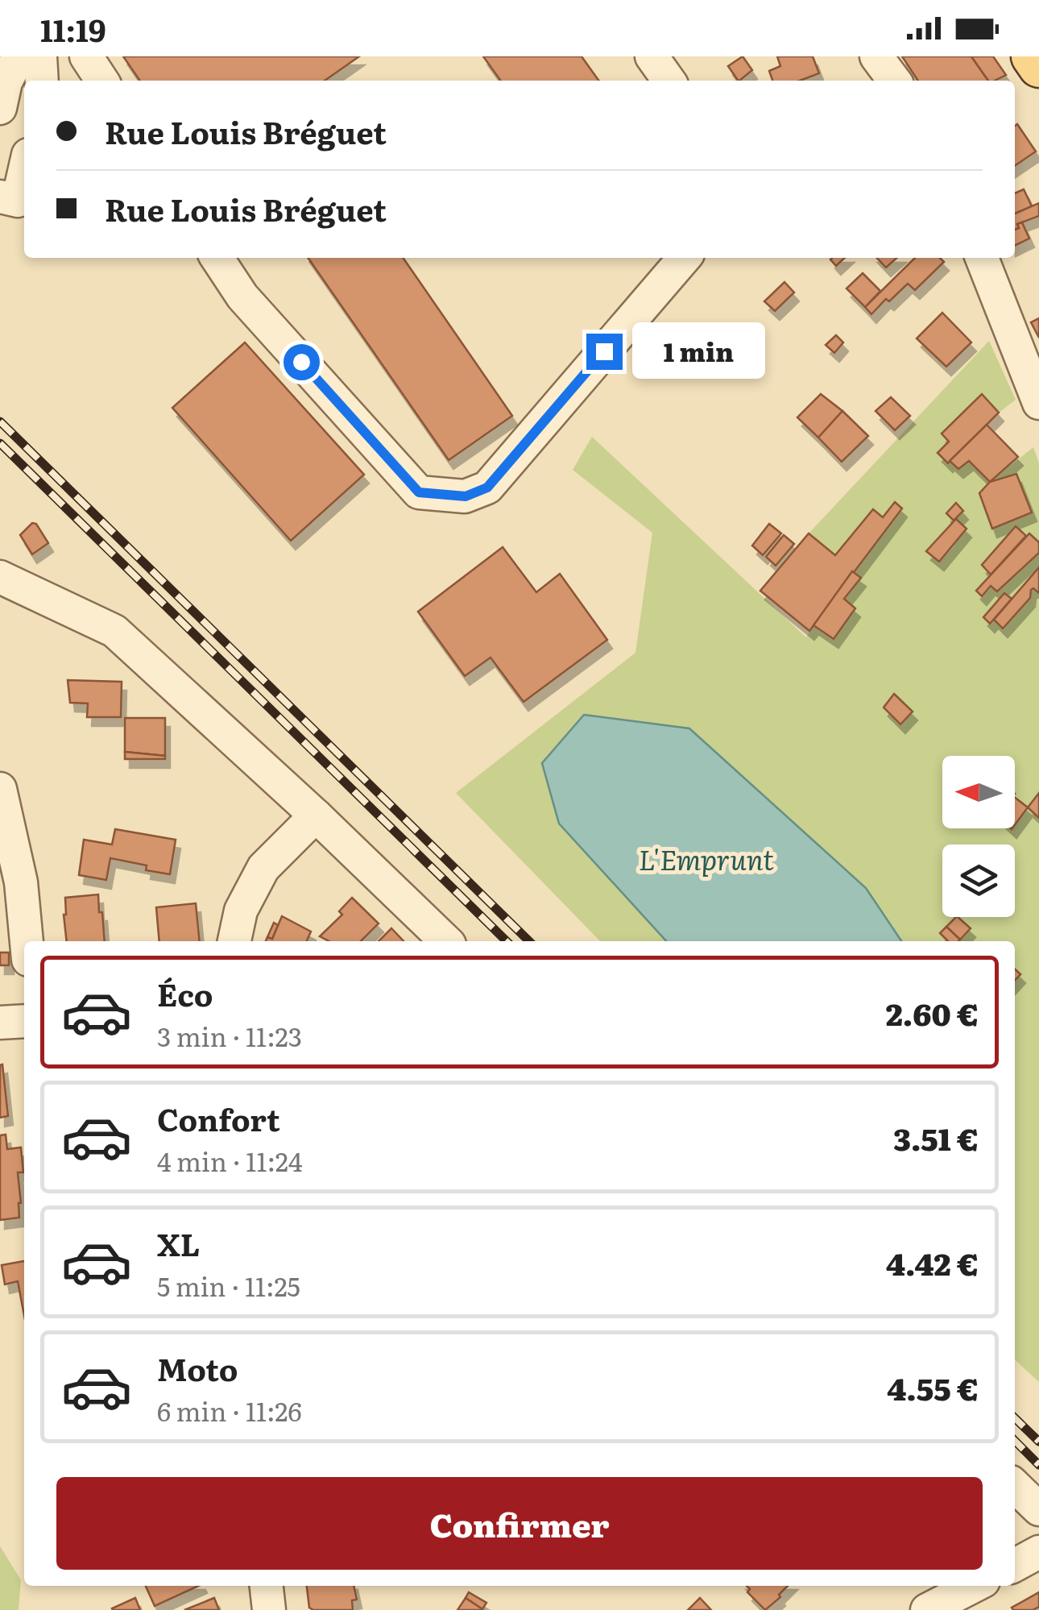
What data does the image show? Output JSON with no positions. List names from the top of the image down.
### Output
{
  "water": ["L'Emprunt"],
  "north": "left",
  "page": {
    "status": "11:19",
    "banner": ["Rue Louis Bréguet", "Rue Louis Bréguet"],
    "bubble": "1 min",
    "list": [
      {
        "name": "Éco",
        "note": "3 min · 11:23",
        "value": "2.60 €"
      },
      {
        "name": "Confort",
        "note": "4 min · 11:24",
        "value": "3.51 €"
      },
      {
        "name": "XL",
        "note": "5 min · 11:25",
        "value": "4.42 €"
      },
      {
        "name": "Moto",
        "note": "6 min · 11:26",
        "value": "4.55 €"
      }
    ],
    "buttons": "Confirmer"
  }
}
